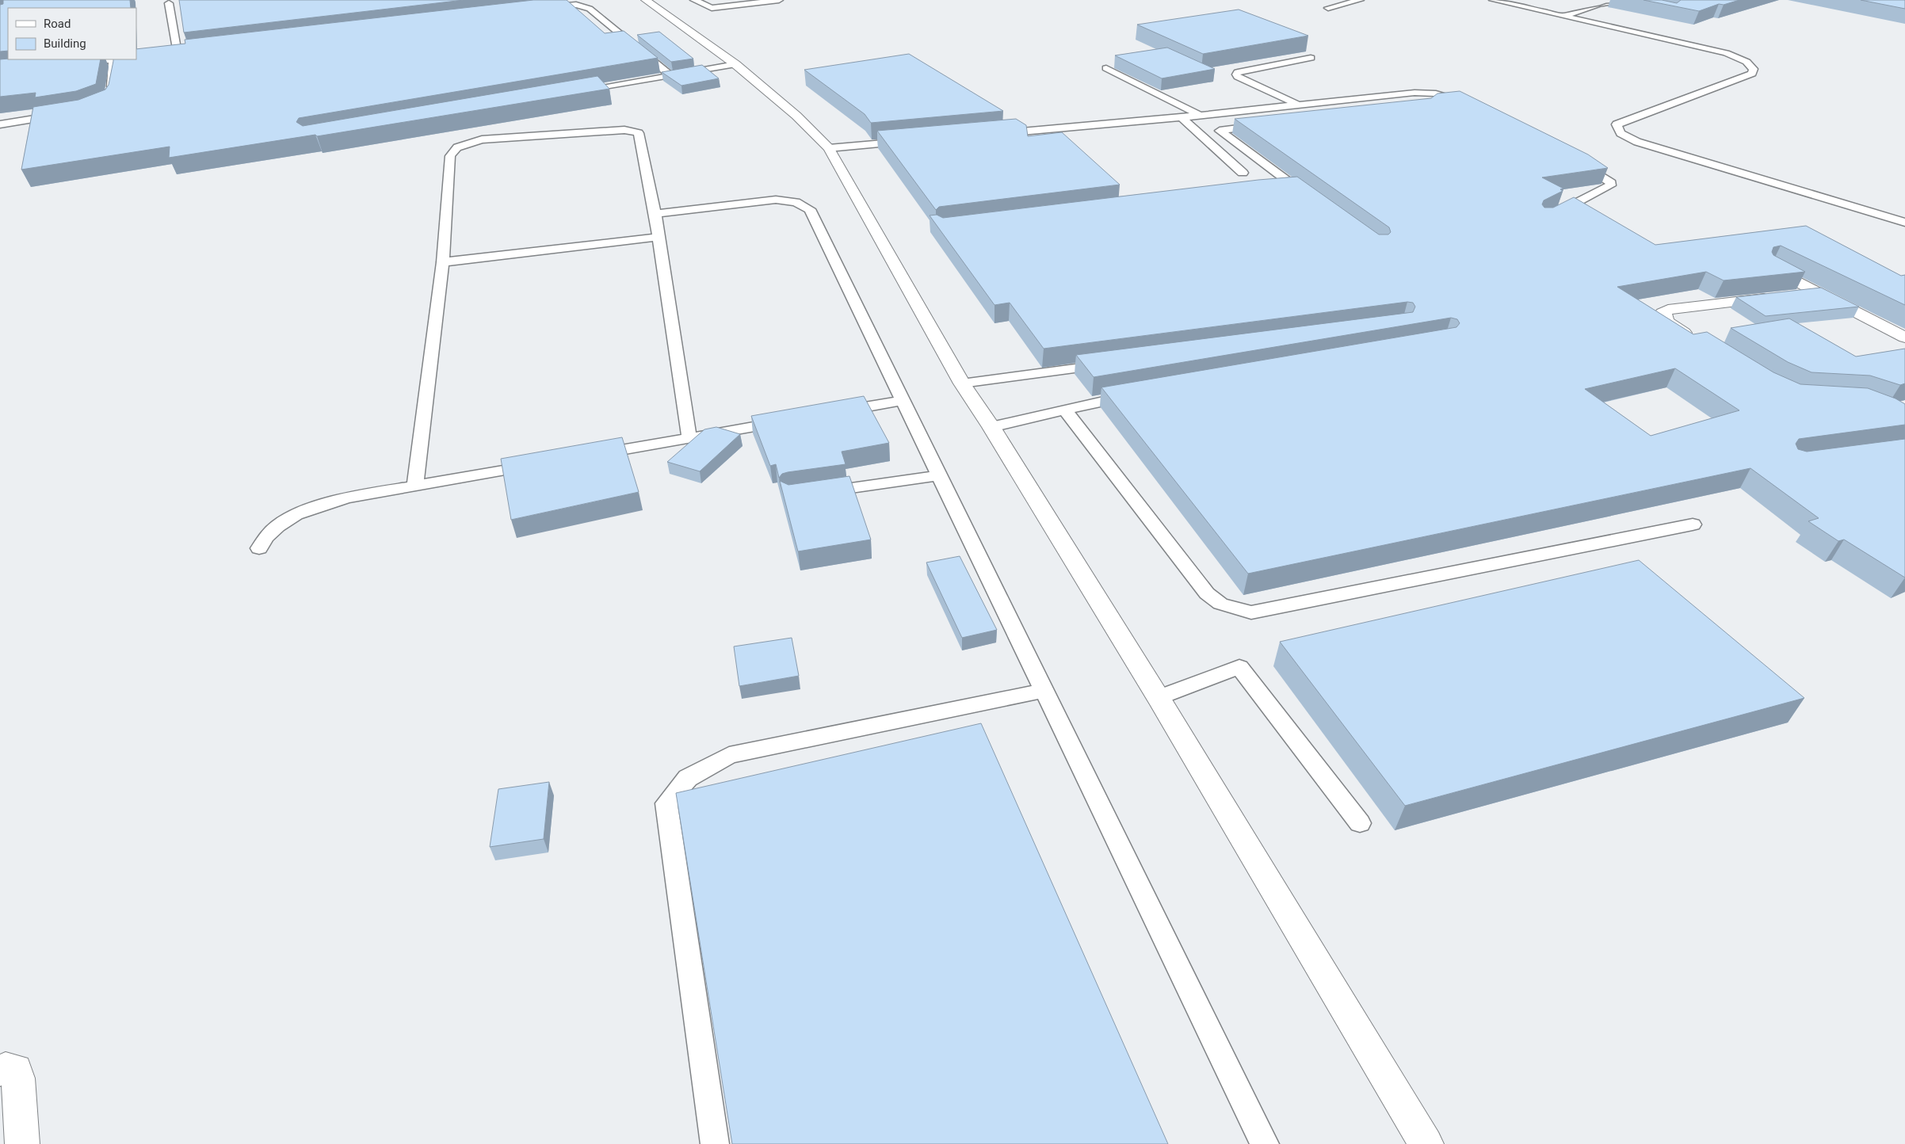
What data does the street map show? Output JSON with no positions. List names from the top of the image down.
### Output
{
  "legend": ["Road", "Building"]
}
